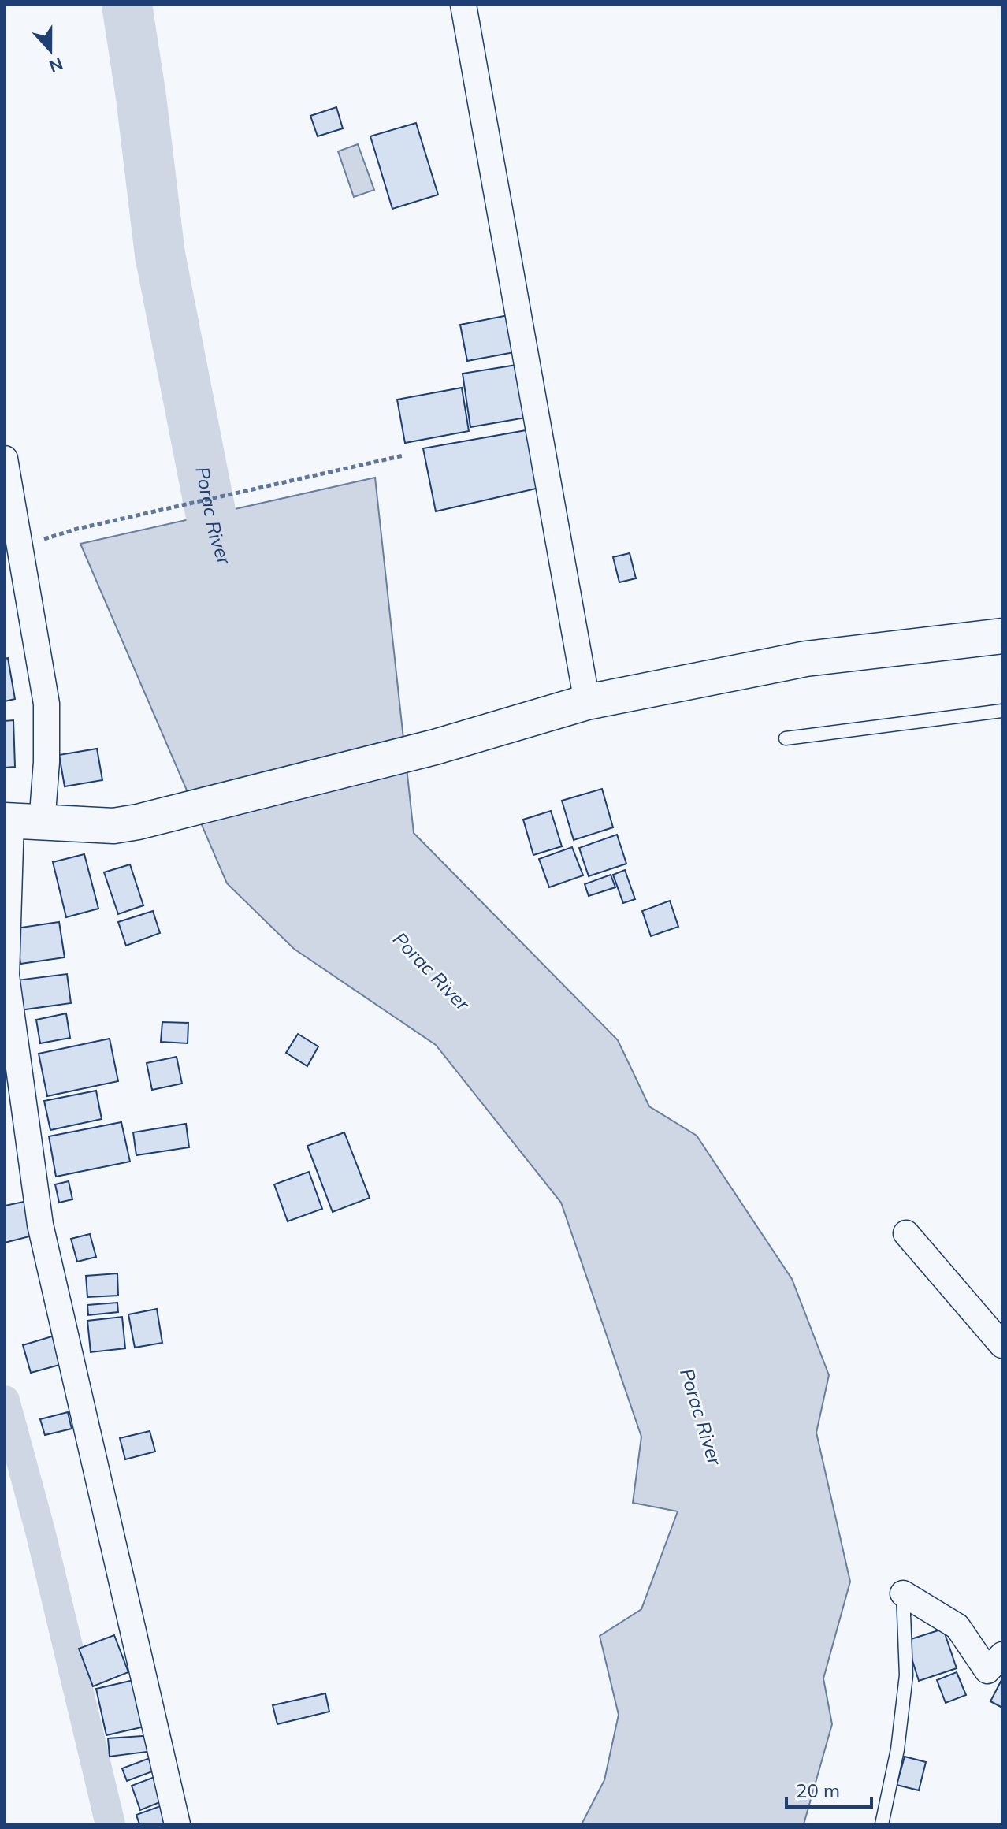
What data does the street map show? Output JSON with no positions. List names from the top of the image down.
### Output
{
  "water": ["Porac River"],
  "scale_bar": "20 m",
  "north": "bottom"
}
